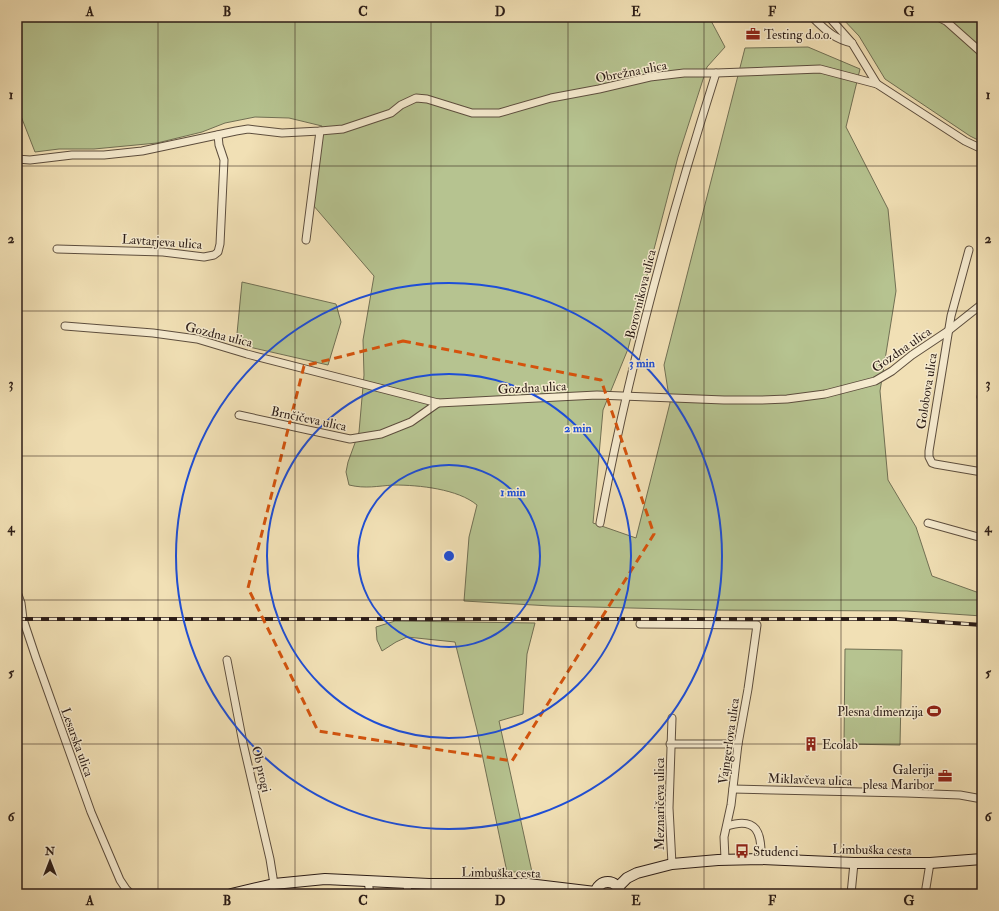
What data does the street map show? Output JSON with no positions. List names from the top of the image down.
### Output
{
  "streets": {
    "main road": ["Limbuška cesta"],
    "street": [
      "Obrežna ulica",
      "Lavtarjeva ulica",
      "Borovnikova ulica",
      "Gozdna ulica",
      "Golobova ulica",
      "Brnčičeva ulica",
      "Vajngerlova ulica",
      "Lesarska ulica",
      "Ob progi",
      "Miklavčeva ulica",
      "Meznaričeva ulica"
    ]
  },
  "crossings": [
    ["Obrežna ulica", "Borovnikova ulica"],
    ["Borovnikova ulica", "Gozdna ulica"],
    ["Gozdna ulica", "Golobova ulica"],
    ["Gozdna ulica", "Brnčičeva ulica"],
    ["Vajngerlova ulica", "Miklavčeva ulica"],
    ["Vajngerlova ulica", "Meznaričeva ulica"],
    ["Vajngerlova ulica", "Limbuška cesta"],
    ["Ob progi", "Limbuška cesta"],
    ["Meznaričeva ulica", "Limbuška cesta"]
  ],
  "places": {
    "office": ["Testing d.o.o.", "Galerija plesa Maribor"],
    "sports": ["Plesna dimenzija"],
    "building": ["Ecolab"],
    "bus stop": ["Studenci"]
  },
  "north": "top",
  "grid": {
    "columns": [
      "A",
      "B",
      "C",
      "D",
      "E",
      "F",
      "G"
    ],
    "rows": [
      "1",
      "2",
      "3",
      "4",
      "5",
      "6"
    ]
  },
  "rings": ["3 min", "2 min", "1 min"]
}
